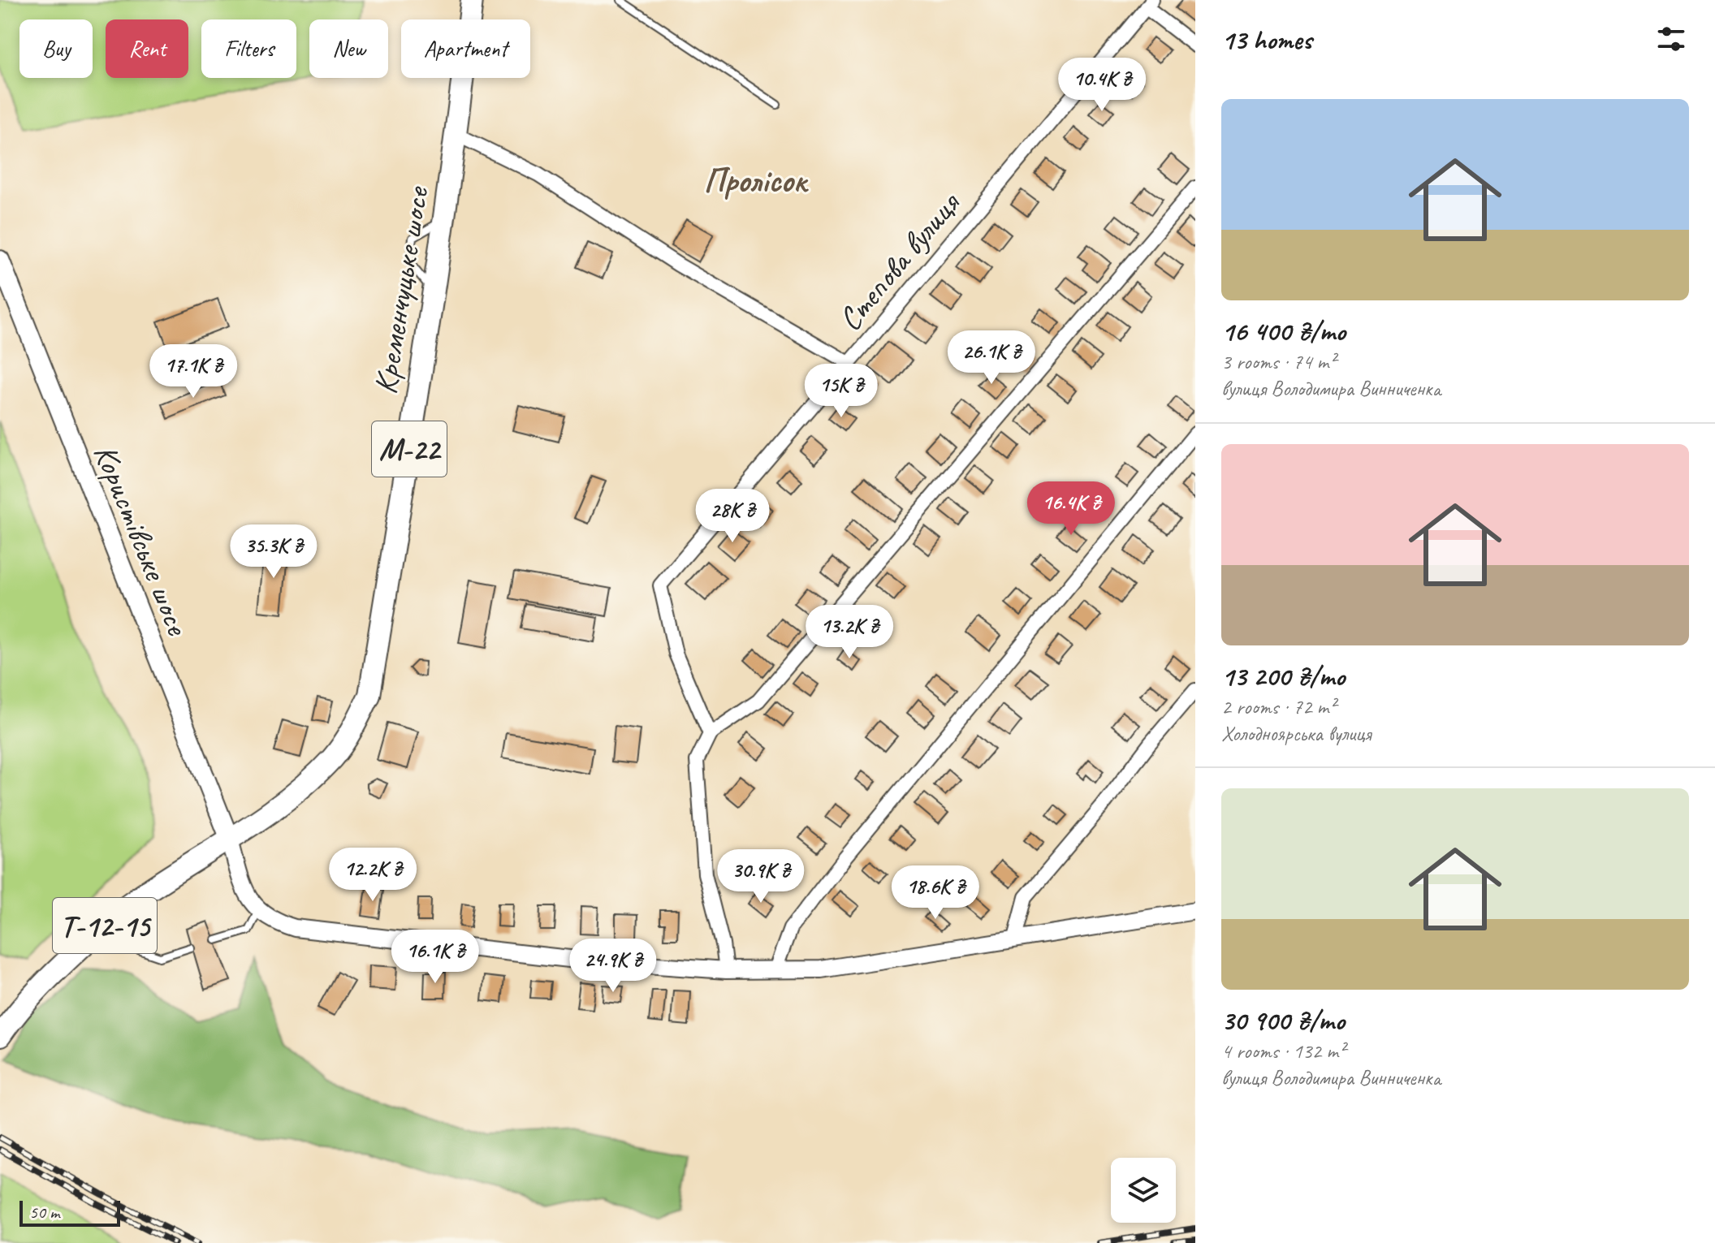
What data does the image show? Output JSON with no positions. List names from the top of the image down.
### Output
{
  "streets": {
    "highway": ["Кременчуцьке шосе", "М-22", "Т-12-15"],
    "main road": ["Користівське шосе"],
    "street": ["Степова вулиця"]
  },
  "crossings": [
    ["Кременчуцьке шосе", "Користівське шосе"],
    ["Кременчуцьке шосе", "Т-12-15"],
    ["Користівське шосе", "Т-12-15"]
  ],
  "districts": ["Пролісок"],
  "scale_bar": "50 m",
  "page": {
    "heading": "13 homes",
    "chip": [
      "Buy",
      "Rent",
      "Filters",
      "New",
      "Apartment"
    ],
    "price": [
      "10.4K ₴",
      "26.1K ₴",
      "17.1K ₴",
      "15K ₴",
      "16.4K ₴",
      "28K ₴",
      "35.3K ₴",
      "13.2K ₴",
      "12.2K ₴",
      "30.9K ₴",
      "18.6K ₴",
      "16.1K ₴",
      "24.9K ₴"
    ],
    "list": [
      {
        "name": "16 400 ₴/mo",
        "note": "3 rooms · 74 m² · вулиця Володимира Винниченка"
      },
      {
        "name": "13 200 ₴/mo",
        "note": "2 rooms · 72 m² · Холодноярська вулиця"
      },
      {
        "name": "30 900 ₴/mo",
        "note": "4 rooms · 132 m² · вулиця Володимира Винниченка"
      }
    ],
    "scale": "50 m"
  }
}
